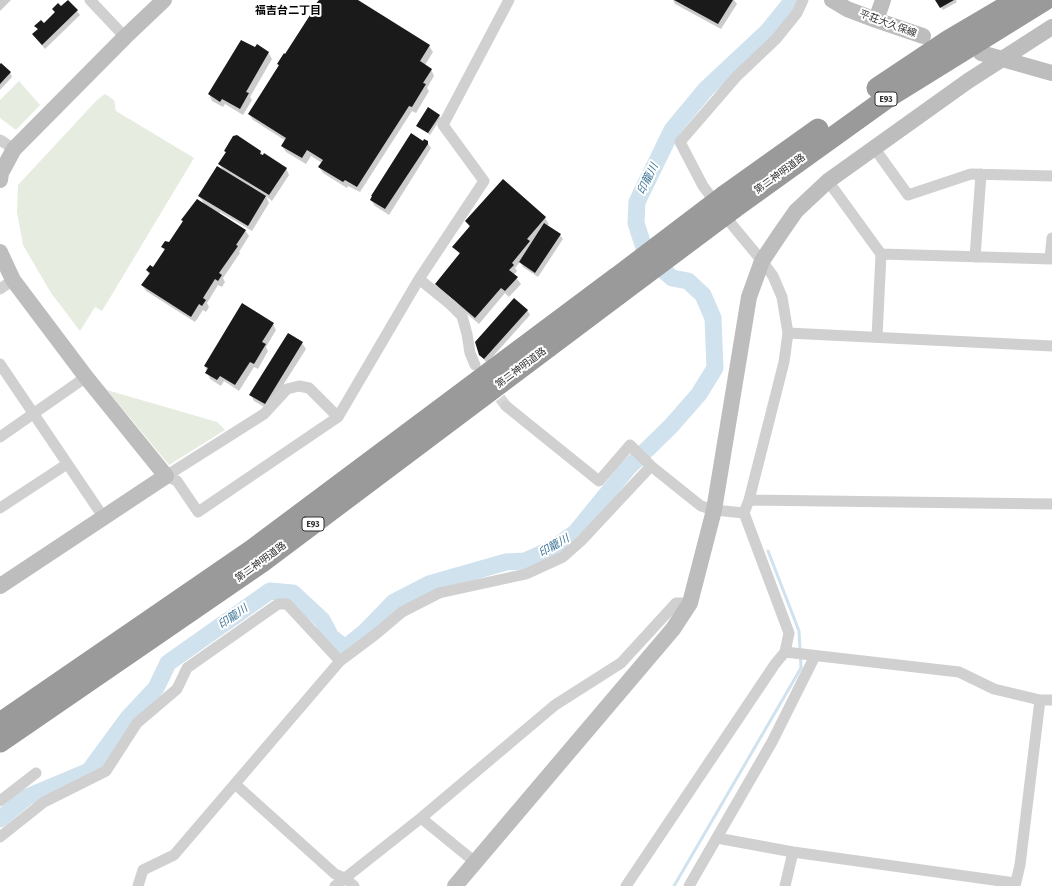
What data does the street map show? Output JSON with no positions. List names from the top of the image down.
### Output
{
  "streets": {
    "highway": ["E93", "第二神明道路"],
    "street": ["平荘大久保線"]
  },
  "districts": ["福吉台二丁目"],
  "water": ["印籠川"]
}
